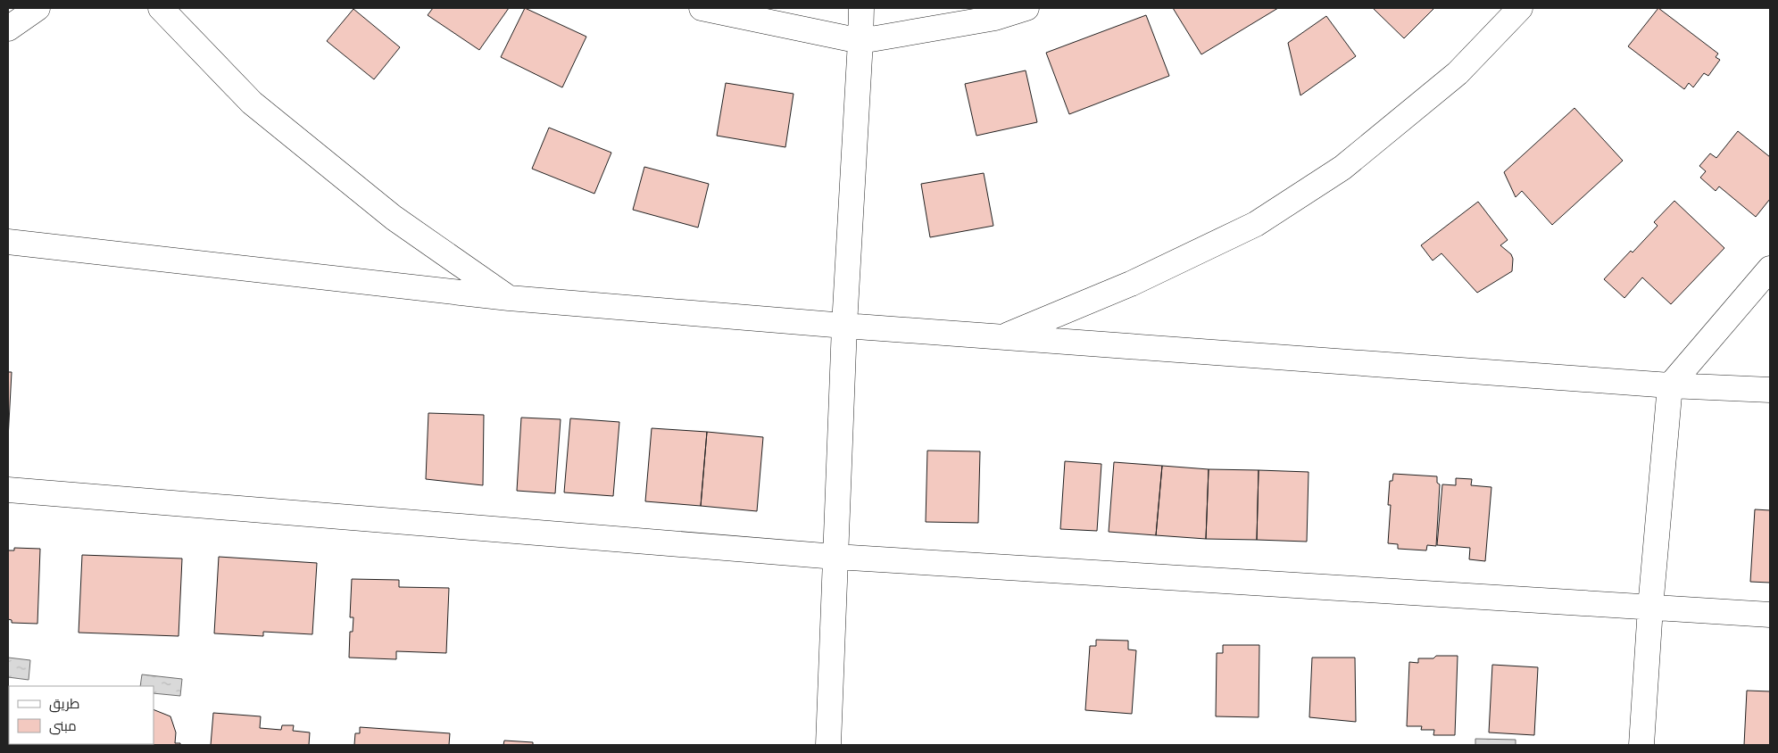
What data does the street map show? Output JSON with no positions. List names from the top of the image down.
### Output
{
  "legend": ["طريق", "مبنى"]
}
